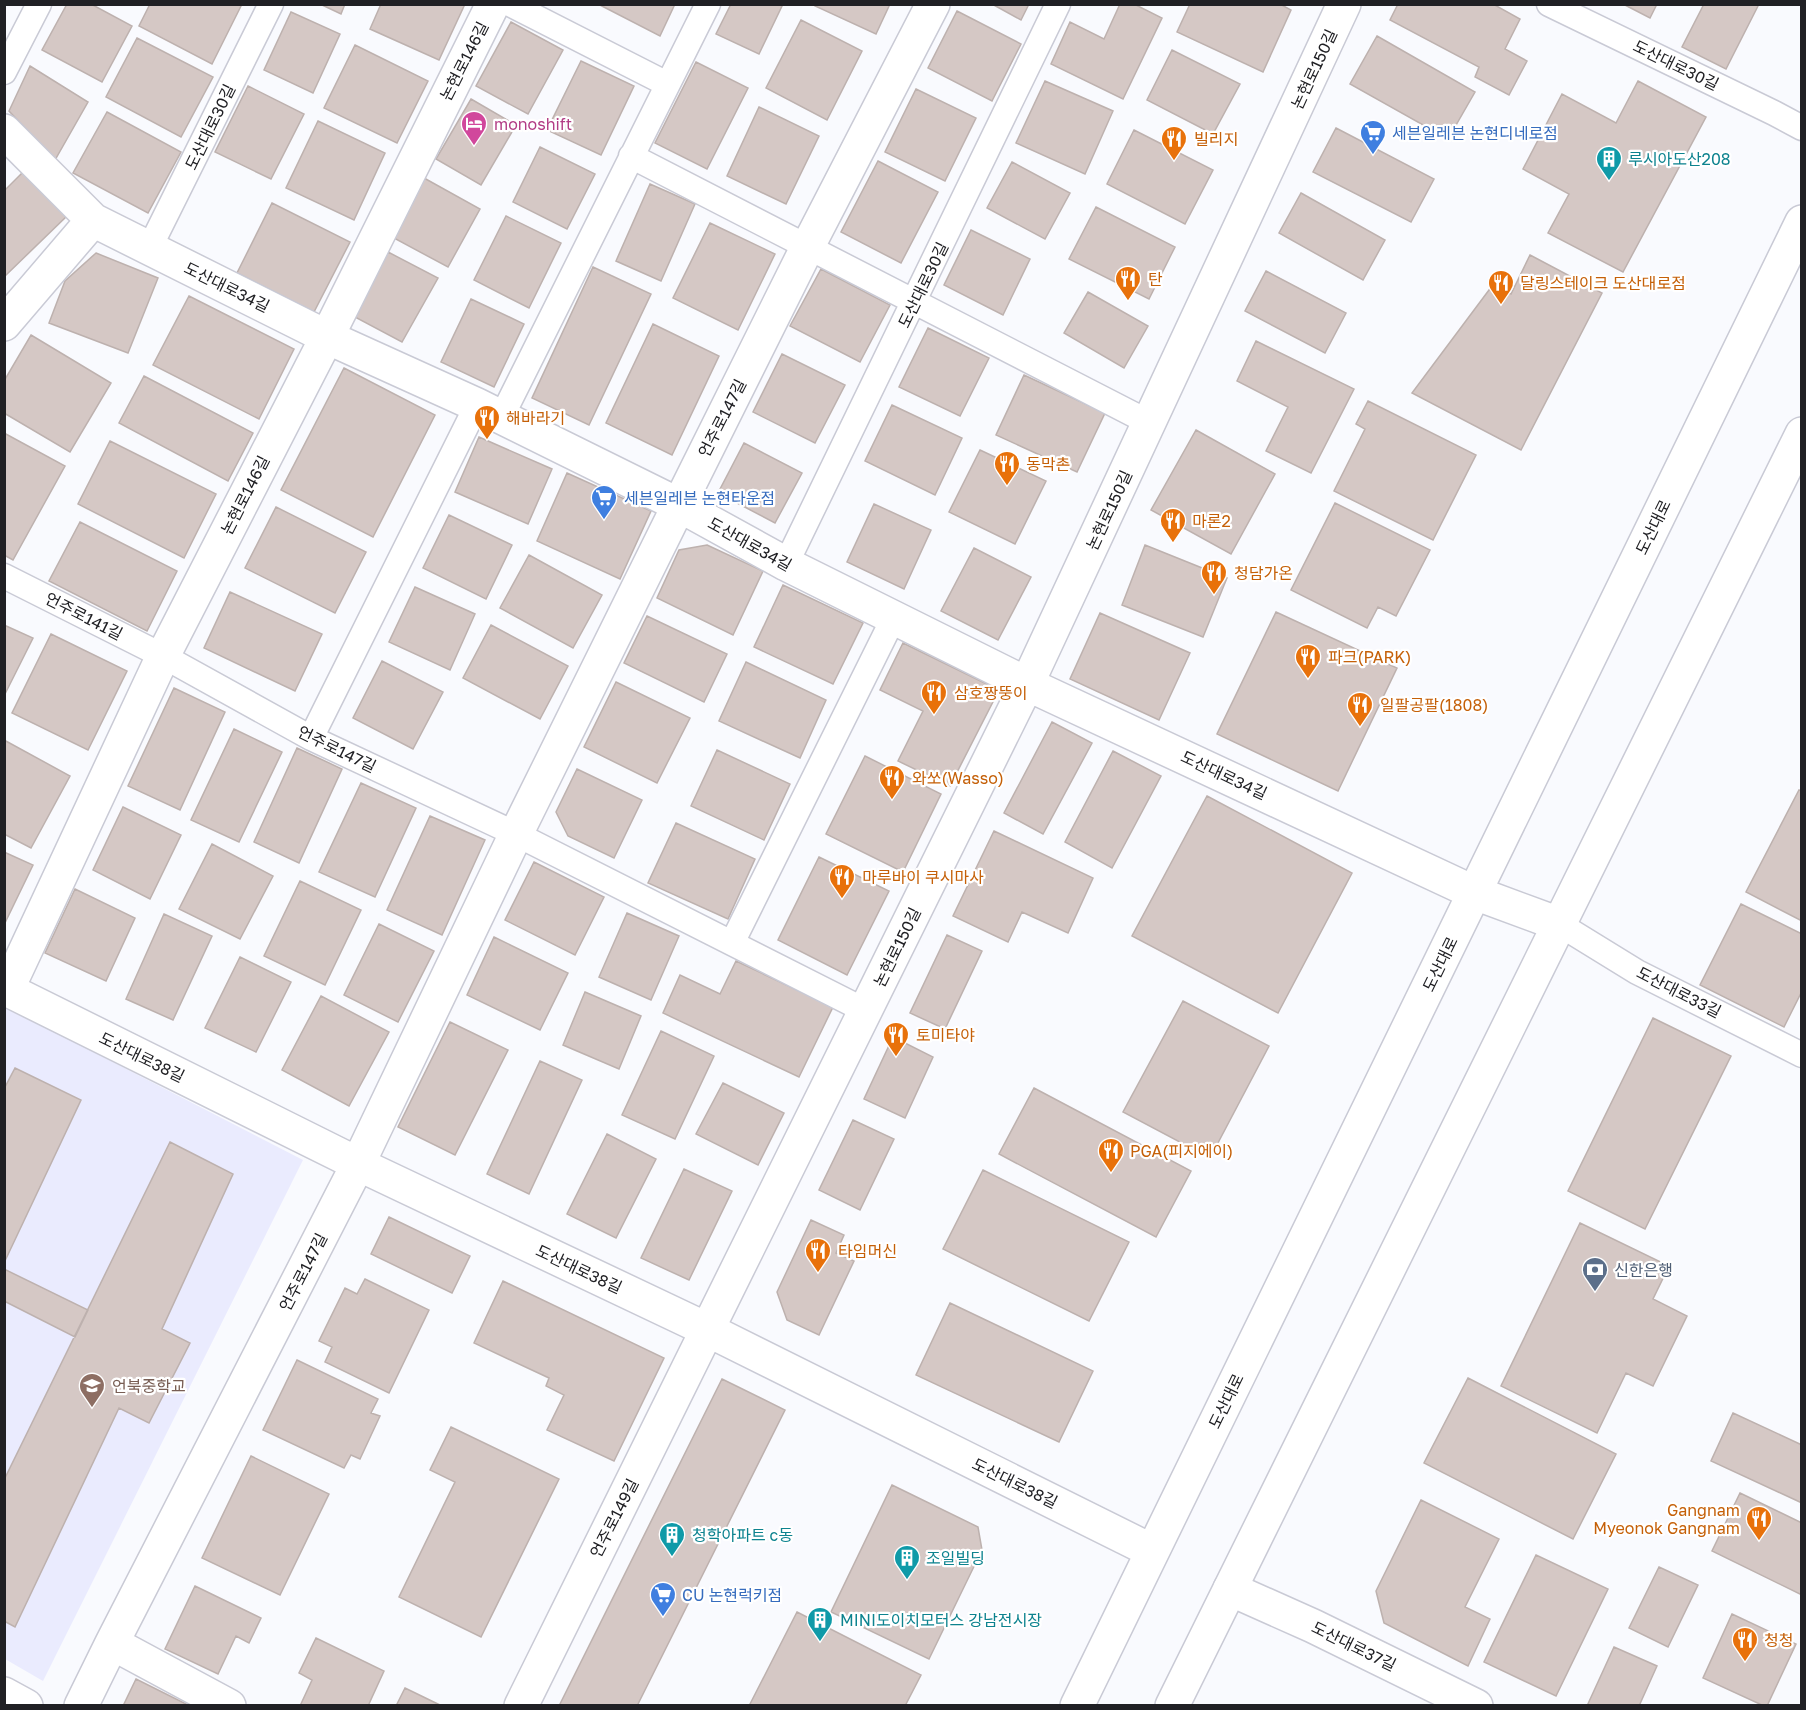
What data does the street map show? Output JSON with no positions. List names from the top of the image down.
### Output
{
  "streets": {
    "street": [
      "논현로146길",
      "논현로150길",
      "도산대로34길",
      "언주로147길",
      "도산대로",
      "도산대로38길",
      "언주로149길",
      "도산대로37길"
    ],
    "lane": ["도산대로30길", "언주로141길", "도산대로33길"]
  },
  "crossings": [
    ["논현로146길", "도산대로34길"],
    ["논현로146길", "언주로147길"],
    ["논현로146길", "언주로141길"],
    ["논현로146길", "도산대로38길"],
    ["도산대로30길", "도산대로34길"],
    ["논현로150길", "도산대로34길"],
    ["논현로150길", "도산대로38길"],
    ["논현로150길", "언주로149길"],
    ["도산대로34길", "언주로147길"],
    ["도산대로34길", "도산대로"],
    ["도산대로34길", "도산대로33길"],
    ["언주로147길", "언주로141길"],
    ["언주로147길", "도산대로38길"],
    ["도산대로", "도산대로38길"],
    ["도산대로38길", "언주로149길"]
  ],
  "places": {
    "hotel": ["monoshift"],
    "supermarket": ["세븐일레븐 논현디네로점", "세븐일레븐 논현타운점", "CU 논현럭키점"],
    "restaurant": [
      "빌리지",
      "탄",
      "달링스테이크 도산대로점",
      "해바라기",
      "동막촌",
      "마론2",
      "청담가온",
      "파크(PARK)",
      "삼호짱뚱이",
      "일팔공팔(1808)",
      "와쏘(Wasso)",
      "마루바이 쿠시마사",
      "토미타야",
      "PGA(피지에이)",
      "타임머신",
      "Gangnam Myeonok Gangnam",
      "청청"
    ],
    "building": [
      "루시아도산208",
      "청학아파트 c동",
      "조일빌딩",
      "MINI도이치모터스 강남전시장"
    ],
    "bank": ["신한은행"],
    "school or university": ["언북중학교"]
  }
}
